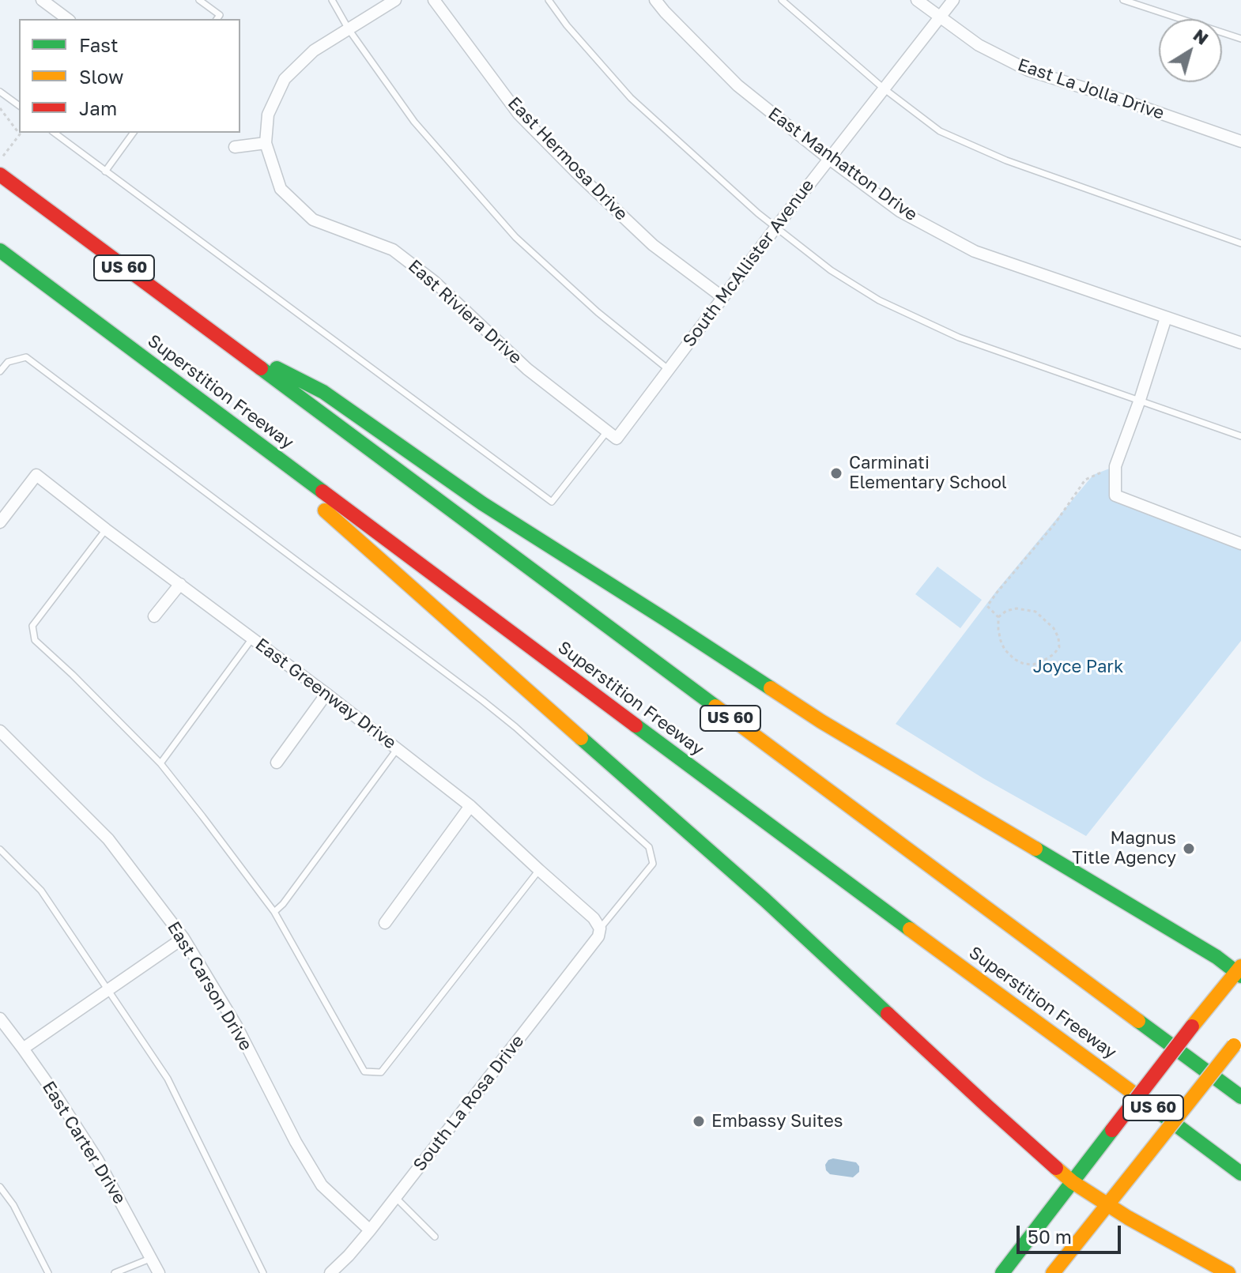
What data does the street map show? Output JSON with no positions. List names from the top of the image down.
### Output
{
  "streets": {
    "main road": ["US 60", "Superstition Freeway"],
    "street": [
      "East La Jolla Drive",
      "East Hermosa Drive",
      "East Manhatton Drive",
      "South McAllister Avenue",
      "East Riviera Drive",
      "East Greenway Drive",
      "East Carson Drive",
      "South La Rosa Drive",
      "East Carter Drive"
    ]
  },
  "crossings": [
    ["East La Jolla Drive", "South McAllister Avenue"],
    ["East Hermosa Drive", "South McAllister Avenue"],
    ["East Manhatton Drive", "South McAllister Avenue"],
    ["South McAllister Avenue", "East Riviera Drive"],
    ["East Greenway Drive", "South La Rosa Drive"],
    ["East Carson Drive", "South La Rosa Drive"]
  ],
  "parks": ["Joyce Park"],
  "places": ["Carminati Elementary School", "Magnus Title Agency", "Embassy Suites"],
  "legend": ["Fast", "Slow", "Jam"],
  "scale_bar": "50 m",
  "north": "top right"
}
